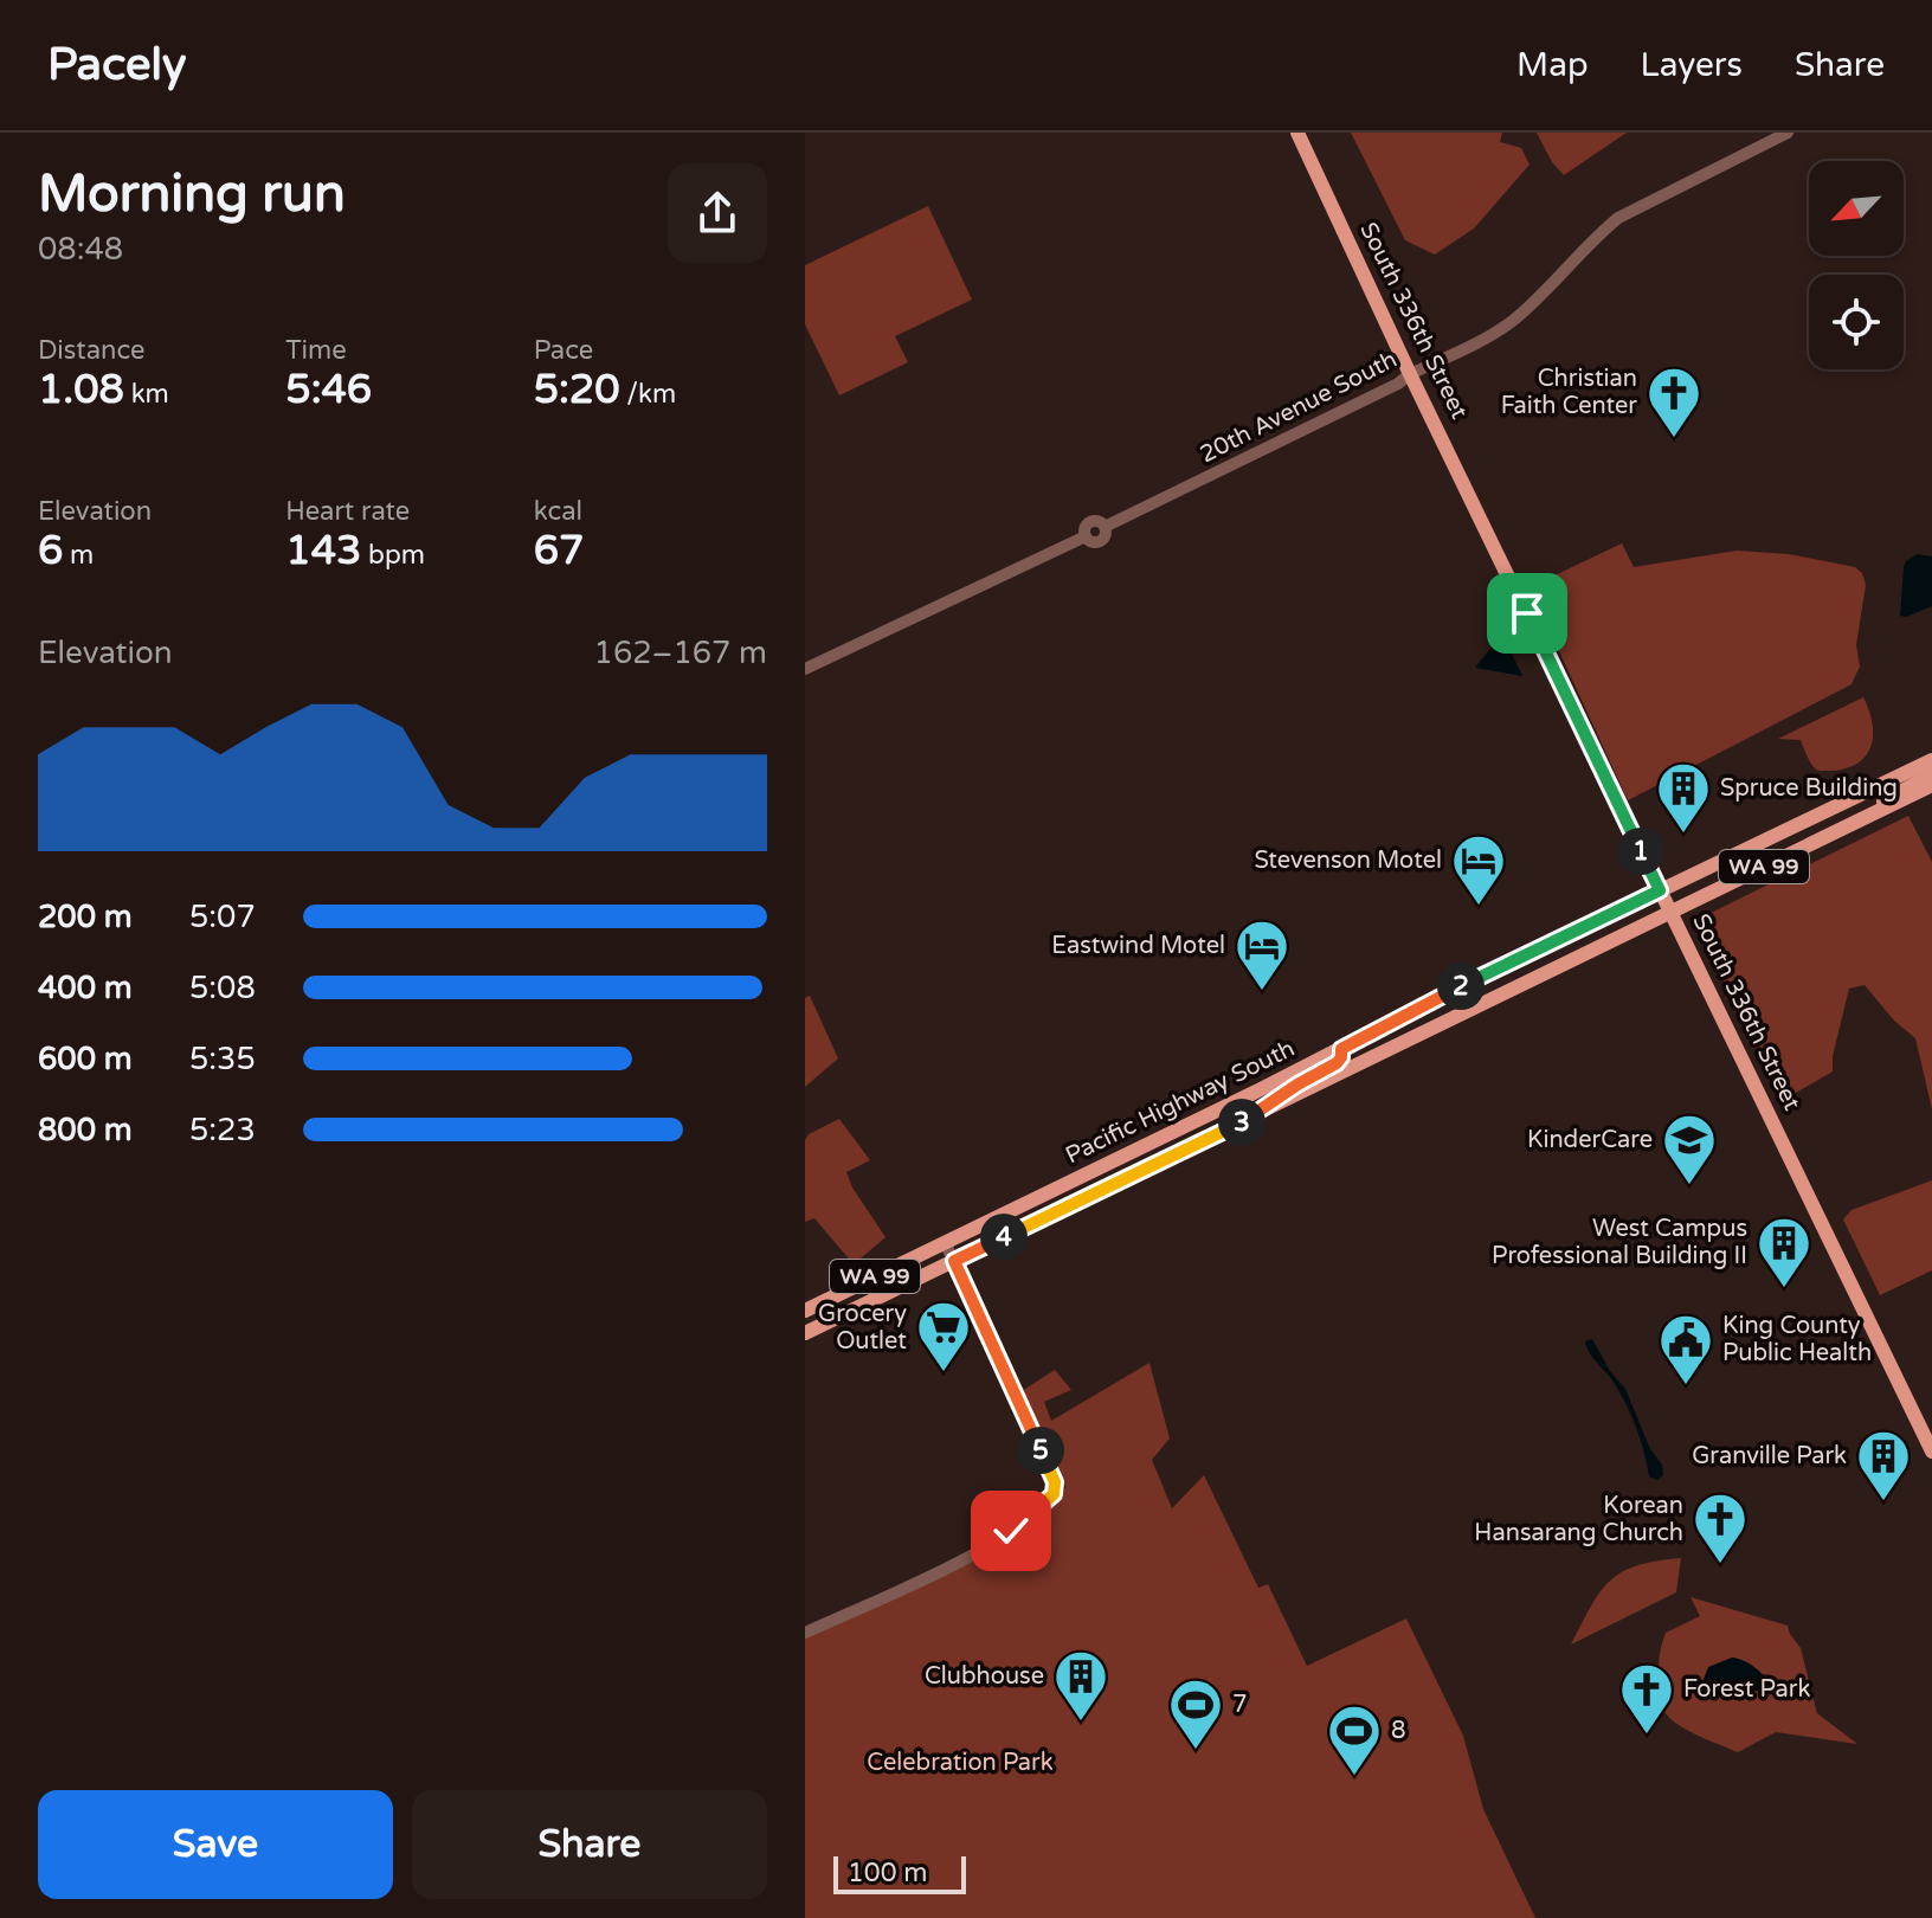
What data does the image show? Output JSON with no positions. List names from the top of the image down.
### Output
{
  "streets": {
    "main road": ["South 336th Street", "WA 99", "Pacific Highway South"],
    "street": ["20th Avenue South"]
  },
  "crossings": [
    ["South 336th Street", "20th Avenue South"],
    ["South 336th Street", "Pacific Highway South"]
  ],
  "parks": ["Celebration Park"],
  "places": {
    "church": ["Christian Faith Center", "Korean Hansarang Church", "Forest Park"],
    "building": [
      "Spruce Building",
      "West Campus Professional Building II",
      "Granville Park",
      "Clubhouse"
    ],
    "hotel": ["Stevenson Motel", "Eastwind Motel"],
    "school or university": ["KinderCare"],
    "supermarket": ["Grocery Outlet"],
    "public building": ["King County Public Health"],
    "sports": ["7", "8"]
  },
  "scale_bar": "100 m",
  "north": "bottom left",
  "page": {
    "header": "Pacely",
    "nav": ["Map", "Layers", "Share"],
    "heading": ["Morning run", "08:48"],
    "stats": [
      ["Distance", "1.08 km"],
      ["Time", "5:46"],
      ["Pace", "5:20 /km"],
      ["Elevation", "6 m"],
      ["Heart rate", "143 bpm"],
      ["kcal", "67"]
    ],
    "chart": ["Elevation", "162–167 m"],
    "pins": [
      "1",
      "2",
      "3",
      "4",
      "5"
    ],
    "list": [
      {
        "name": "200 m",
        "note": "5:07"
      },
      {
        "name": "400 m",
        "note": "5:08"
      },
      {
        "name": "600 m",
        "note": "5:35"
      },
      {
        "name": "800 m",
        "note": "5:23"
      }
    ],
    "buttons": ["Save", "Share"],
    "scale": "100 m"
  }
}
